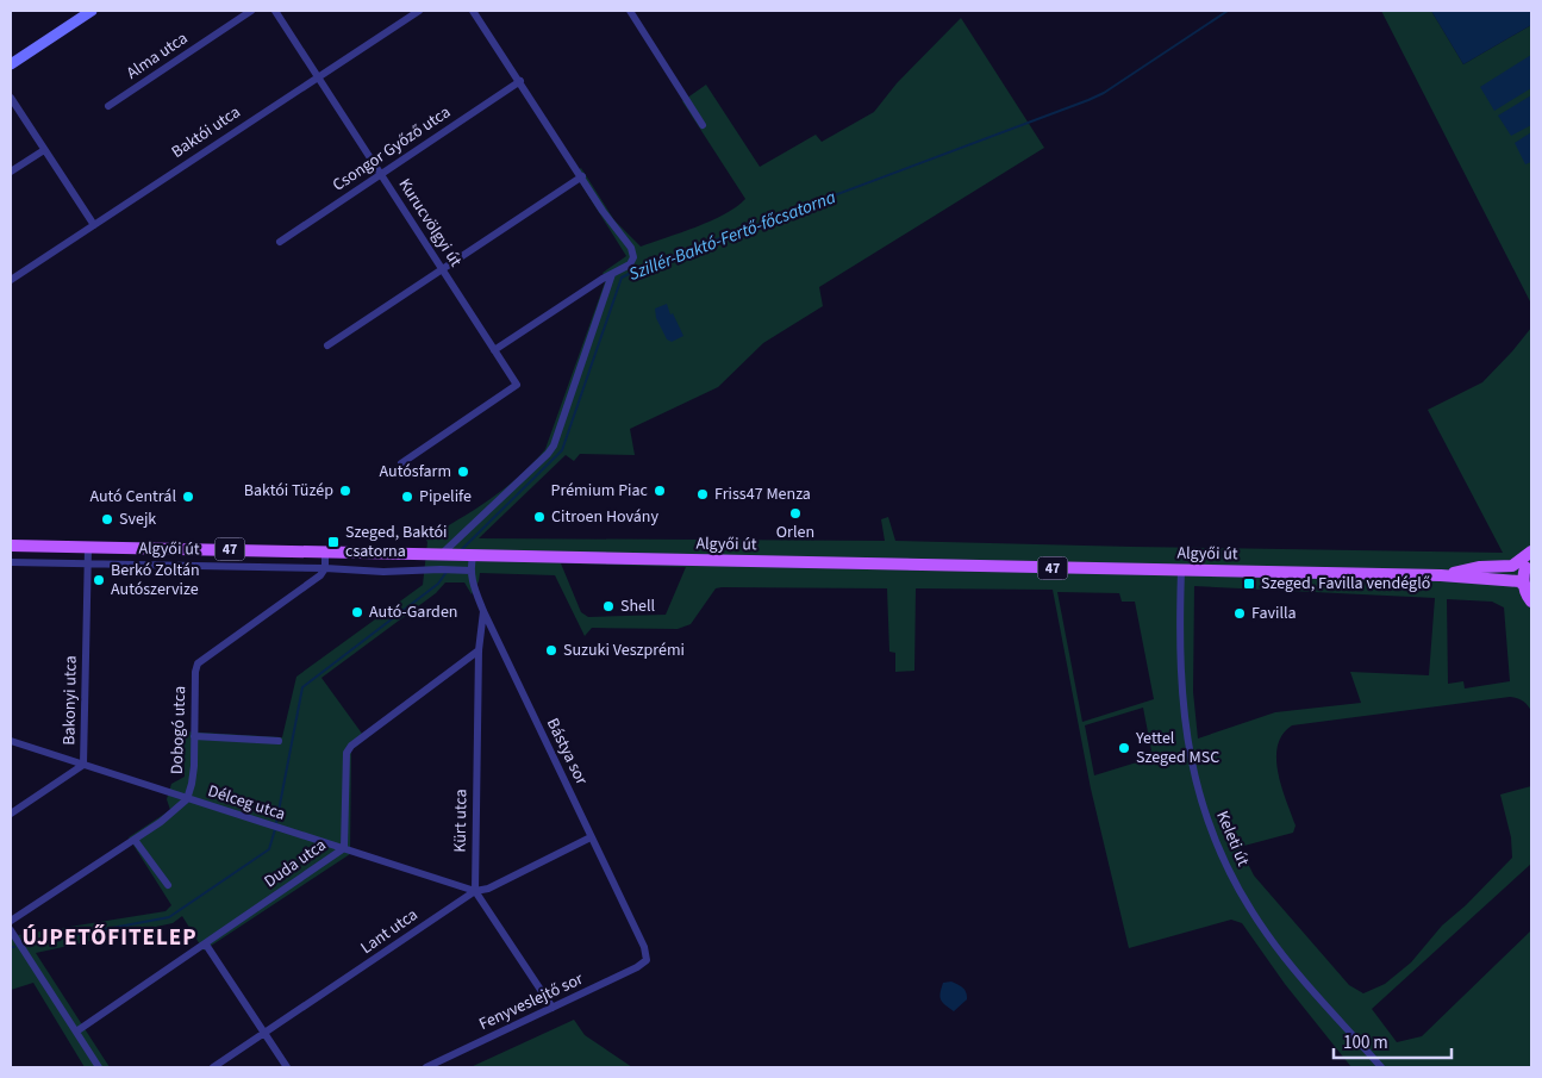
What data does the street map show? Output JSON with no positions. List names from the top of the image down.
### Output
{
  "streets": {
    "main road": ["Algyői út", "47"],
    "street": [
      "Alma utca",
      "Baktói utca",
      "Csongor Győző utca",
      "Kurucvölgyi út",
      "Bakonyi utca",
      "Dobogó utca",
      "Bástya sor",
      "Délceg utca",
      "Kürt utca",
      "Keleti út",
      "Duda utca",
      "Lant utca",
      "Fenyveslejtő sor"
    ]
  },
  "crossings": [
    ["Baktói utca", "Kurucvölgyi út"],
    ["Csongor Győző utca", "Kurucvölgyi út"],
    ["Algyői út", "47"],
    ["Algyői út", "Bakonyi utca"],
    ["Algyői út", "Dobogó utca"],
    ["Algyői út", "Bástya sor"],
    ["Algyői út", "Keleti út"],
    ["Bakonyi utca", "Délceg utca"],
    ["Dobogó utca", "Délceg utca"],
    ["Bástya sor", "Kürt utca"],
    ["Bástya sor", "Duda utca"],
    ["Bástya sor", "Lant utca"],
    ["Bástya sor", "Fenyveslejtő sor"],
    ["Délceg utca", "Kürt utca"],
    ["Délceg utca", "Duda utca"],
    ["Délceg utca", "Lant utca"],
    ["Kürt utca", "Duda utca"],
    ["Kürt utca", "Lant utca"]
  ],
  "districts": ["ÚJPETŐFITELEP"],
  "water": ["Szillér-Baktó-Fertő-főcsatorna"],
  "places": {
    "other": [
      "Autósfarm",
      "Baktói Tüzép",
      "Prémium Piac",
      "Friss47 Menza",
      "Autó Centrál",
      "Pipelife",
      "Orlen",
      "Citroen Hovány",
      "Svejk",
      "Berkó Zoltán Autószervize",
      "Shell",
      "Autó-Garden",
      "Favilla",
      "Suzuki Veszprémi",
      "Yettel Szeged MSC"
    ],
    "transit": ["Szeged, Baktói csatorna", "Szeged, Favilla vendéglő"]
  },
  "scale_bar": "100 m"
}
